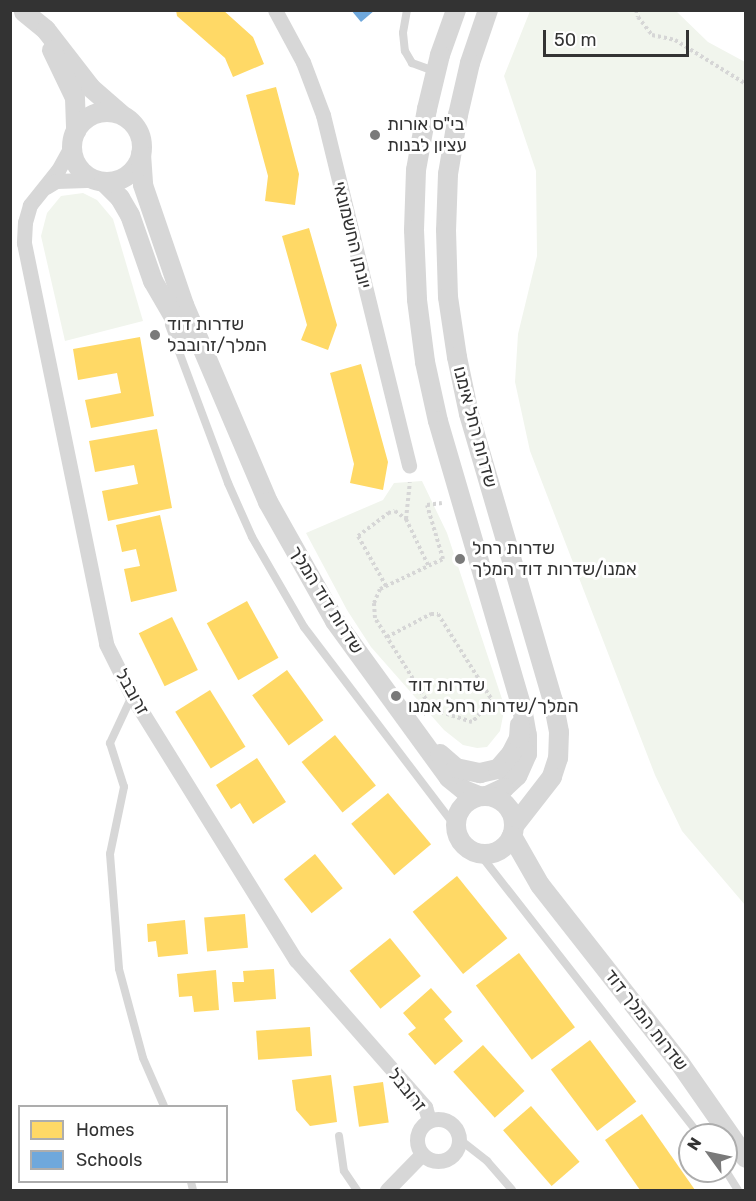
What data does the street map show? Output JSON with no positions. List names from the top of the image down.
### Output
{
  "streets": {
    "street": [
      "יונתן החשמונאי",
      "שדרות רחל אימנו",
      "שדרות דוד המלך",
      "זרובבל",
      "שדרות המלך דוד"
    ]
  },
  "crossings": [
    ["שדרות רחל אימנו", "שדרות דוד המלך"],
    ["שדרות דוד המלך", "זרובבל"]
  ],
  "places": [
    "בי\"ס אורות עציון לבנות",
    "שדרות דוד המלך/זרובבל",
    "שדרות רחל אמנו/שדרות דוד המלך",
    "שדרות דוד המלך/שדרות רחל אמנו"
  ],
  "legend": ["Homes", "Schools"],
  "scale_bar": "50 m",
  "north": "top left"
}
